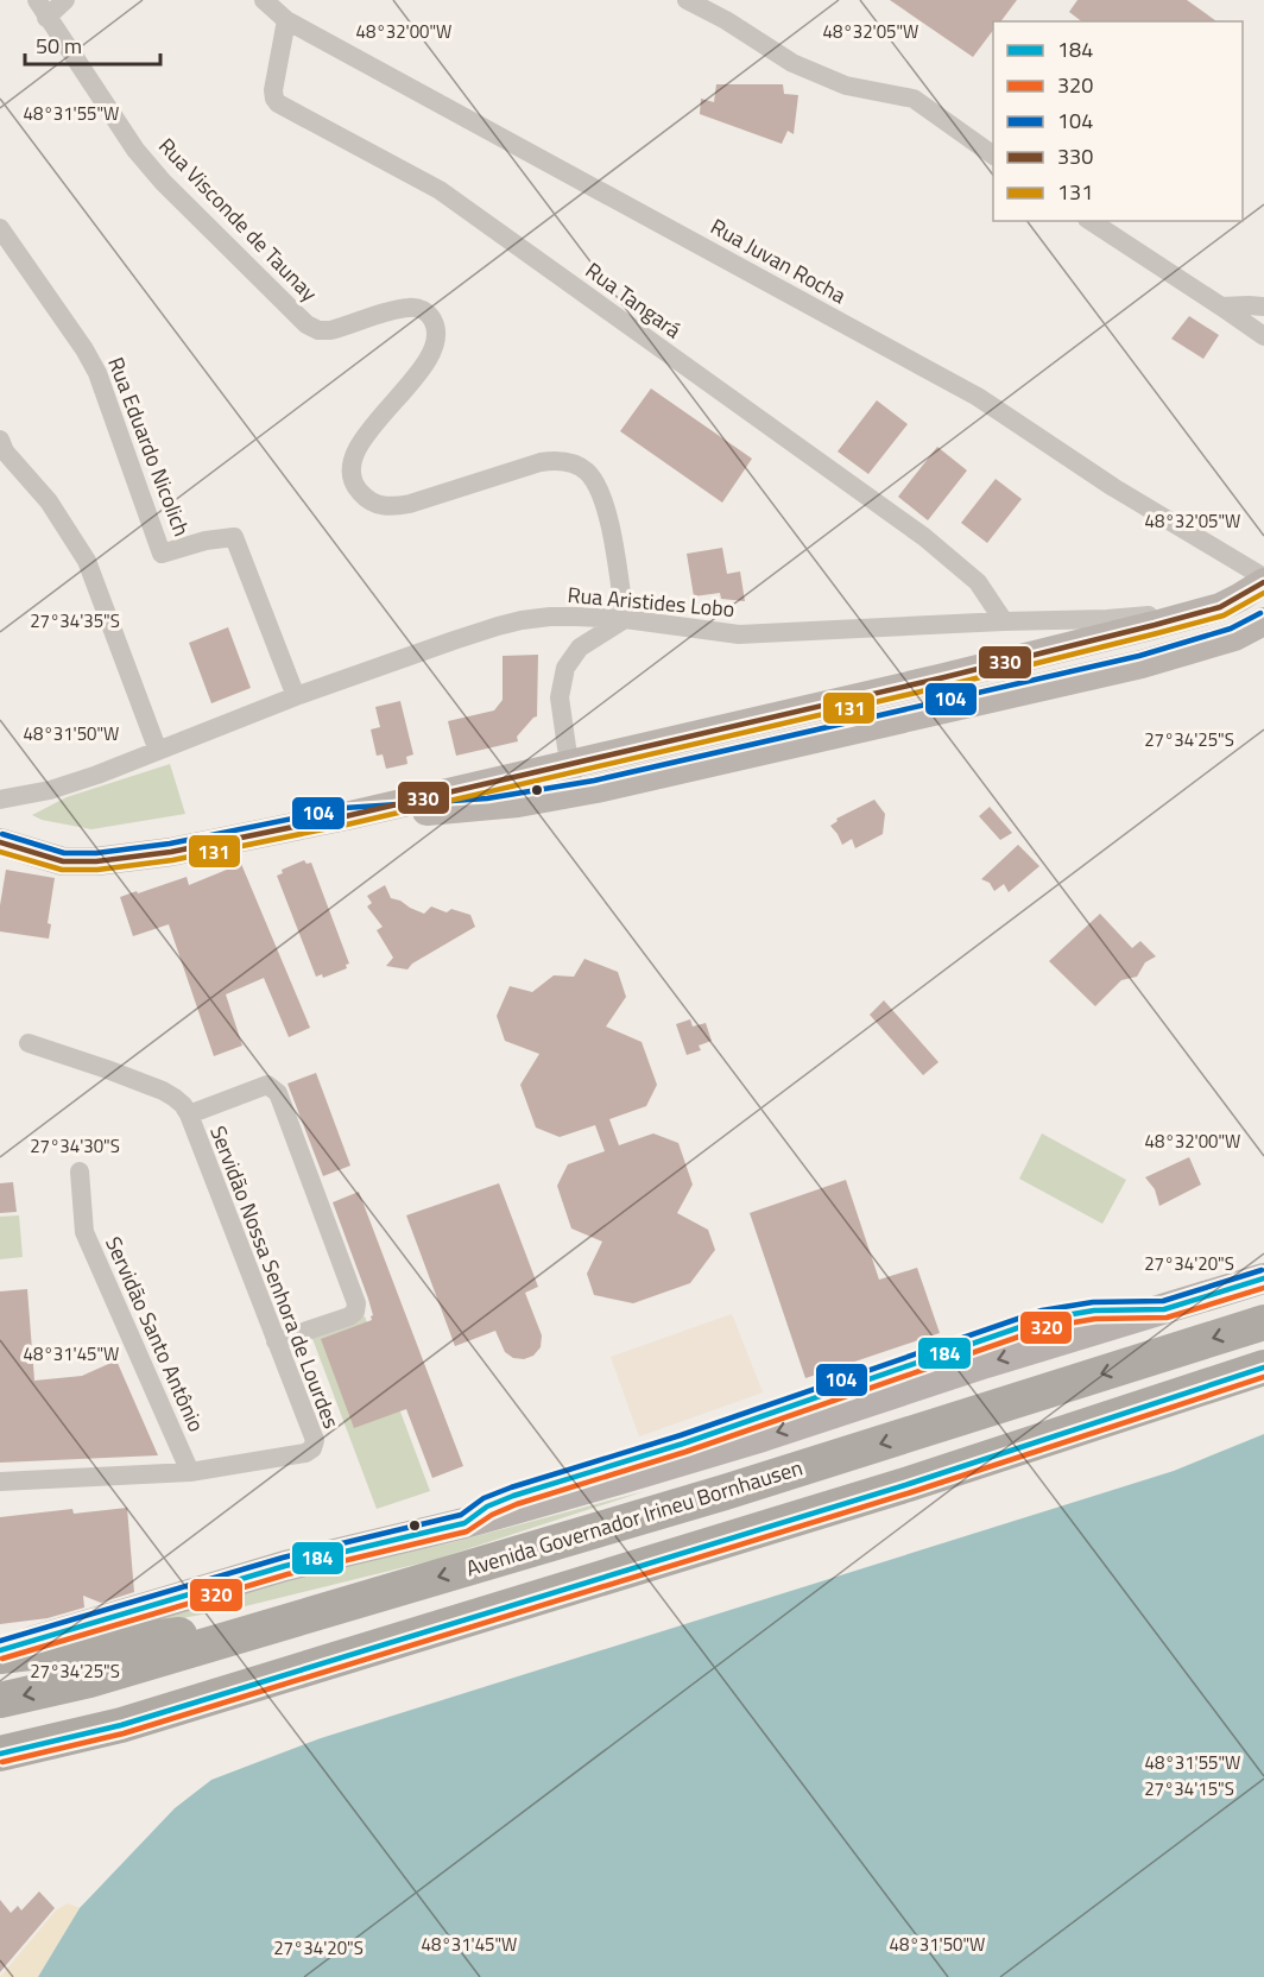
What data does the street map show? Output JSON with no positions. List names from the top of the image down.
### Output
{
  "streets": {
    "highway": ["Avenida Governador Irineu Bornhausen"],
    "street": [
      "Rua Visconde de Taunay",
      "Rua Juvan Rocha",
      "Rua Tangará",
      "Rua Eduardo Nicolich",
      "Rua Aristides Lobo",
      "Servidão Nossa Senhora de Lourdes",
      "Servidão Santo Antônio"
    ]
  },
  "crossings": [
    ["Rua Visconde de Taunay", "Rua Aristides Lobo"],
    ["Rua Juvan Rocha", "Rua Tangará"],
    ["Rua Tangará", "Rua Aristides Lobo"],
    ["Rua Eduardo Nicolich", "Rua Aristides Lobo"],
    ["Servidão Nossa Senhora de Lourdes", "Servidão Santo Antônio"]
  ],
  "lines": [
    "transit line 330",
    "transit line 131",
    "transit line 104",
    "transit line 184",
    "transit line 320"
  ],
  "legend": [
    "184",
    "320",
    "104",
    "330",
    "131"
  ],
  "scale_bar": "50 m",
  "coordinates": [
    "48°32'00\"W",
    "48°32'05\"W",
    "48°31'55\"W",
    "27°34'35\"S",
    "48°31'50\"W",
    "27°34'25\"S",
    "27°34'30\"S",
    "27°34'20\"S",
    "48°31'45\"W",
    "27°34'15\"S"
  ]
}
